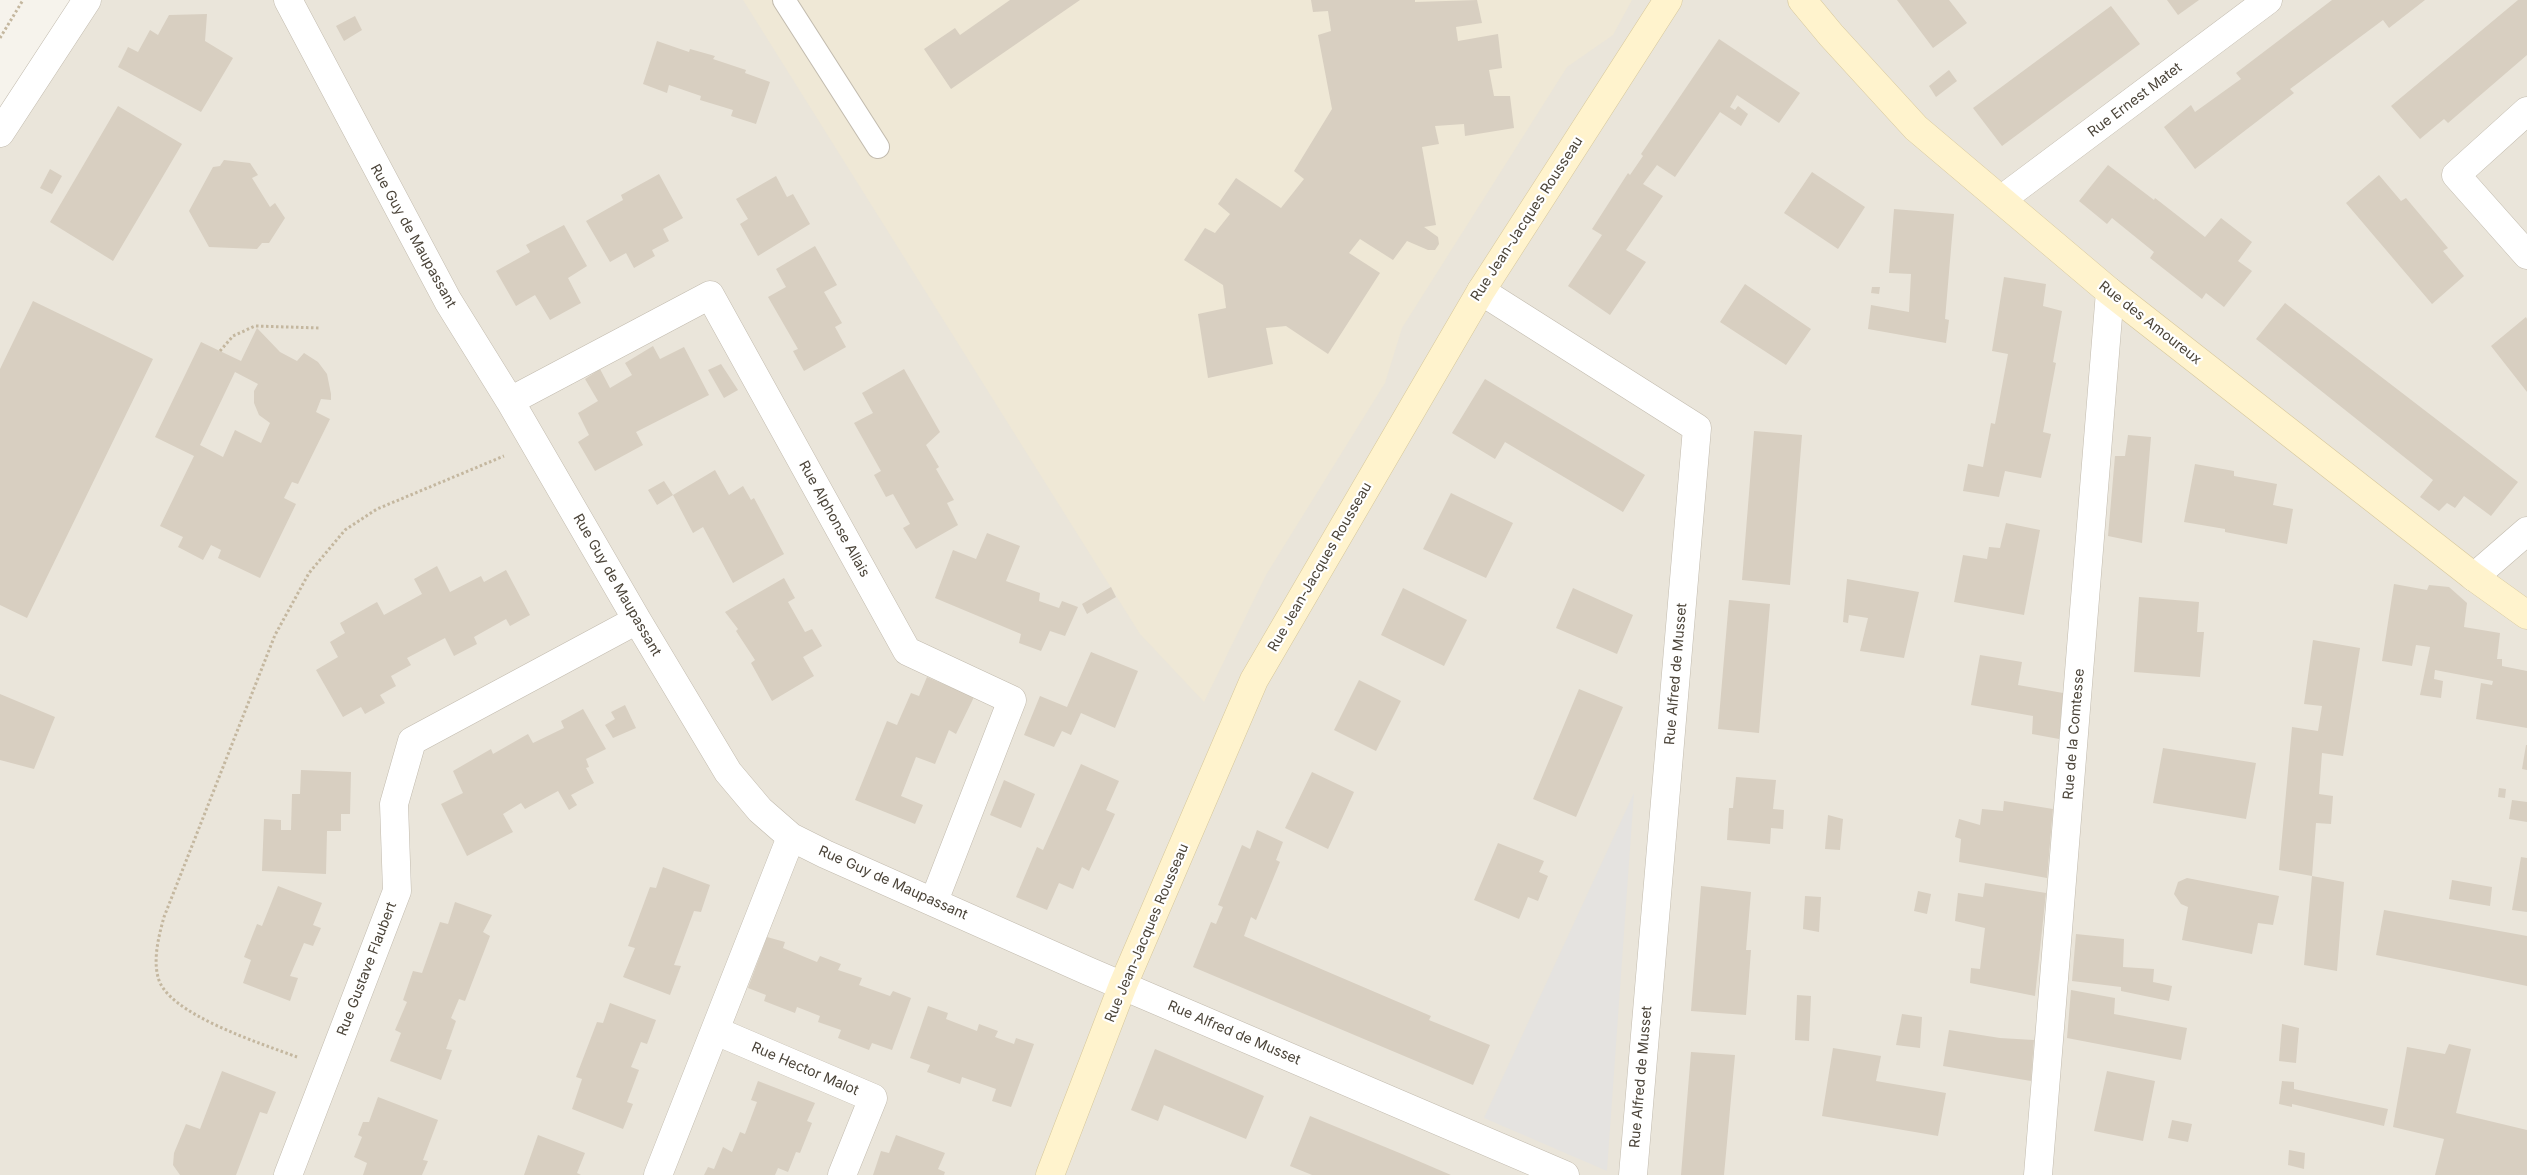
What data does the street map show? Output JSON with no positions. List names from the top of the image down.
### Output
{
  "streets": {
    "street": [
      "Rue Ernest Matet",
      "Rue Jean-Jacques Rousseau",
      "Rue Guy de Maupassant",
      "Rue des Amoureux",
      "Rue Alphonse Allais",
      "Rue Alfred de Musset",
      "Rue de la Comtesse",
      "Rue Gustave Flaubert",
      "Rue Hector Malot"
    ]
  },
  "crossings": [
    ["Rue Ernest Matet", "Rue des Amoureux"],
    ["Rue Jean-Jacques Rousseau", "Rue Guy de Maupassant"],
    ["Rue Jean-Jacques Rousseau", "Rue Alfred de Musset"],
    ["Rue Guy de Maupassant", "Rue Alphonse Allais"],
    ["Rue Guy de Maupassant", "Rue Alfred de Musset"],
    ["Rue Guy de Maupassant", "Rue Gustave Flaubert"],
    ["Rue des Amoureux", "Rue de la Comtesse"]
  ]
}
